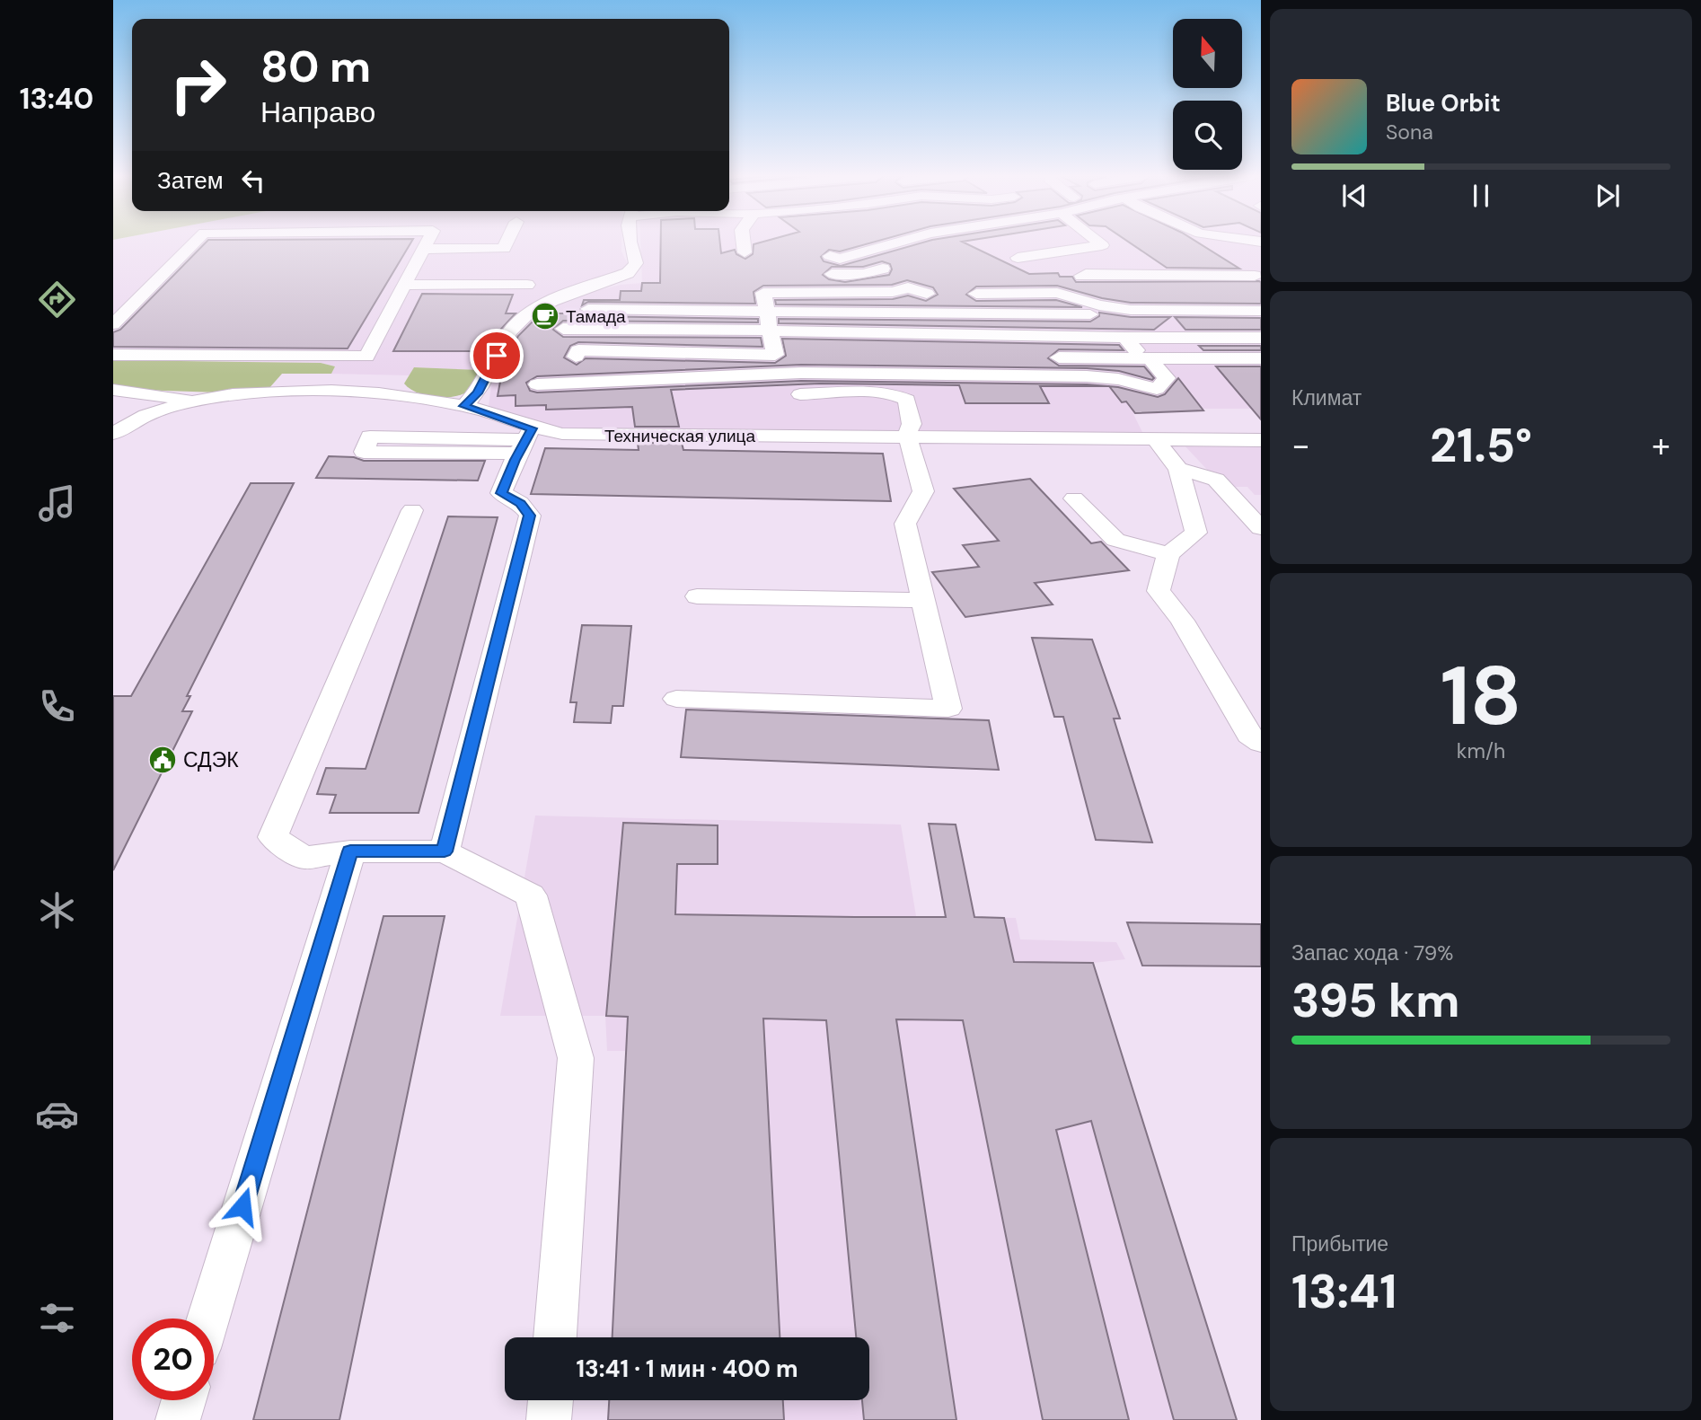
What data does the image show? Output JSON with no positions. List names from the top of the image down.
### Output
{
  "streets": {
    "street": ["Техническая улица"]
  },
  "places": {
    "cafe": ["Тамада"],
    "public building": ["СДЭК"]
  },
  "north": "top",
  "page": {
    "tabs": "13:40",
    "turn": ["80 m", "Направо"],
    "song": ["Blue Orbit", "Sona"],
    "then": "Затем",
    "tile": [
      "Климат",
      ["18", "km/h"],
      ["Запас хода · 79%", "395 km"],
      ["Прибытие", "13:41"]
    ],
    "heat": ["−", "21.5°", "+"],
    "limit": "20",
    "trip": "13:41 · 1 мин · 400 m"
  }
}
